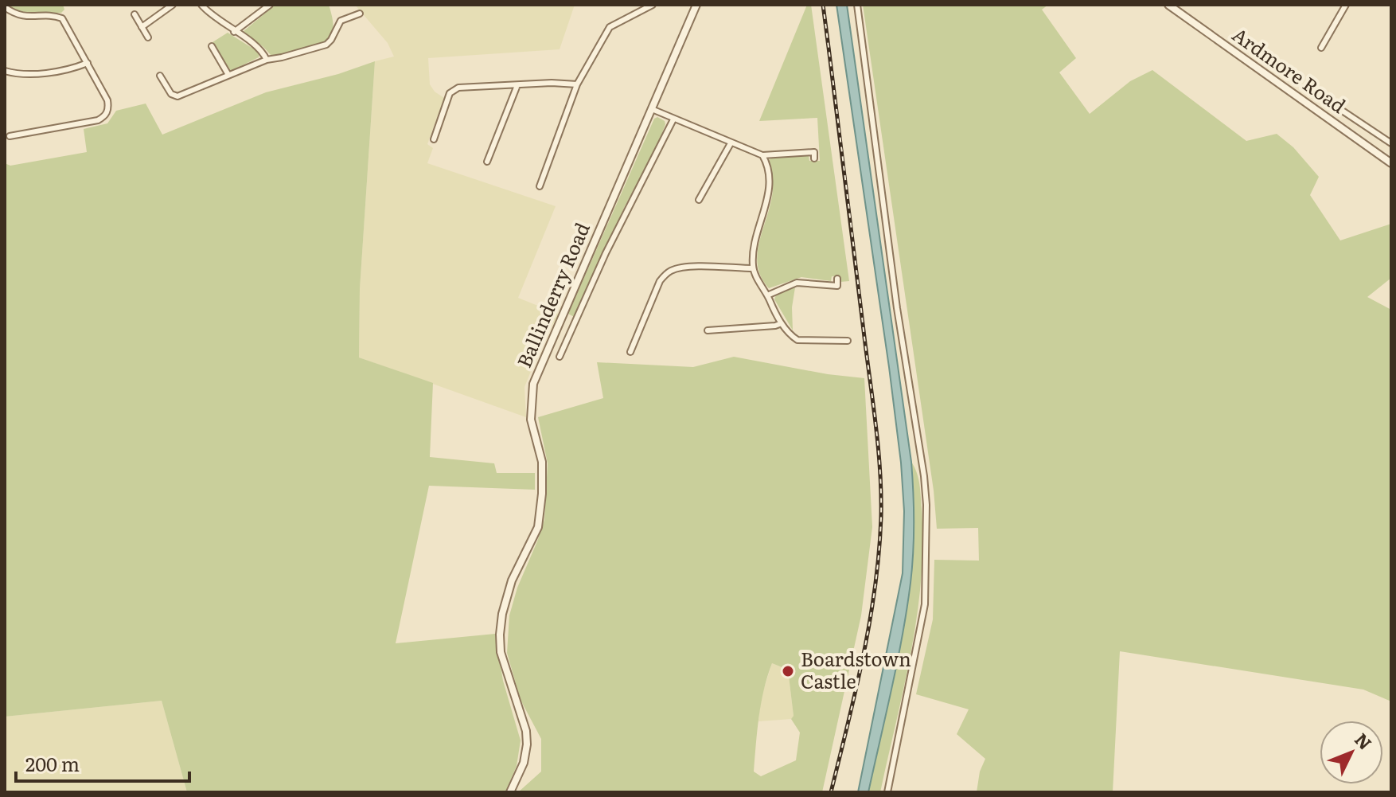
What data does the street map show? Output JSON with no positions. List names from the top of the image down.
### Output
{
  "streets": {
    "street": ["Ardmore Road", "Ballinderry Road"]
  },
  "places": ["Boardstown Castle"],
  "scale_bar": "200 m",
  "north": "top right"
}
